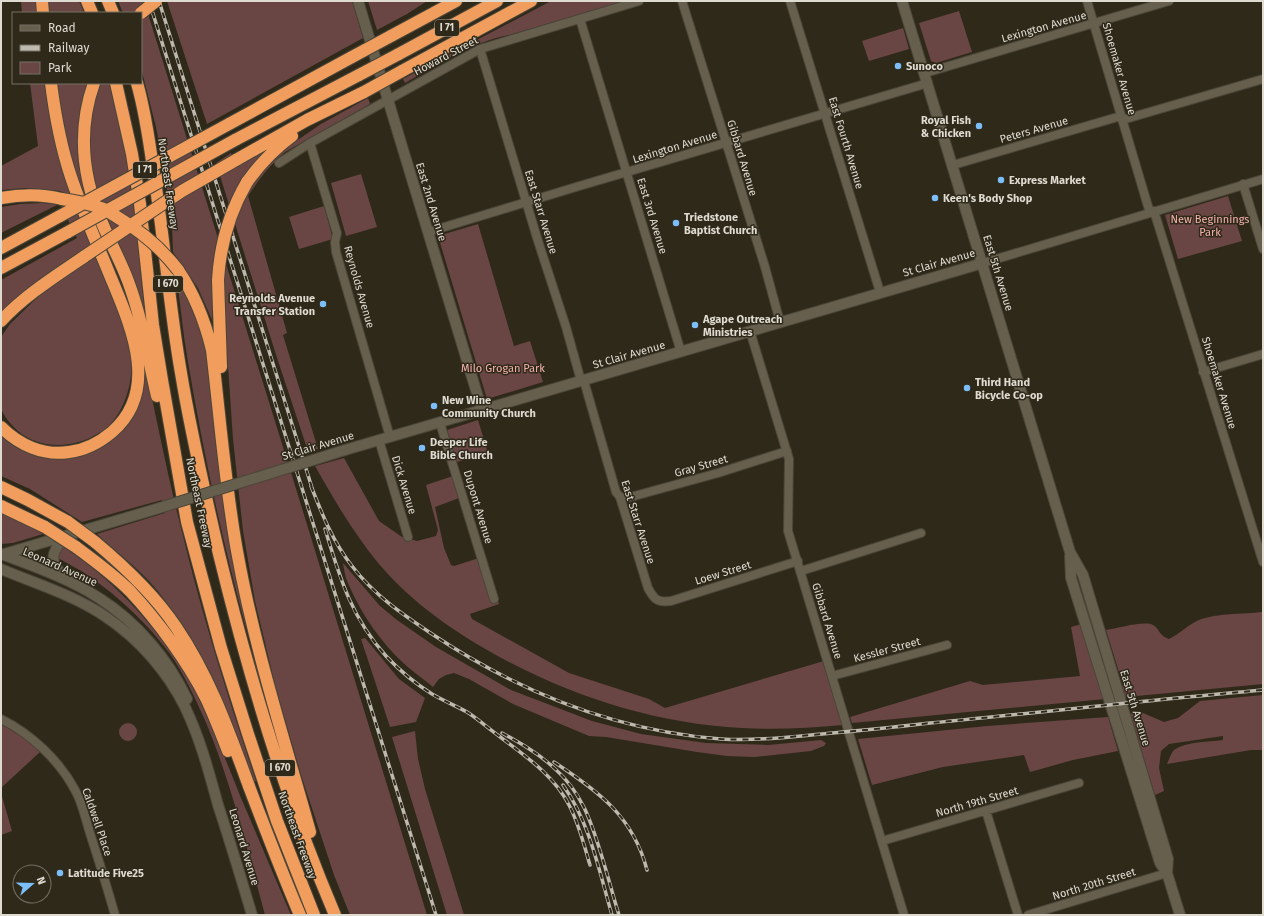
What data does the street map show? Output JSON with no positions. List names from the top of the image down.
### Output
{
  "streets": {
    "highway": ["I 71", "Northeast Freeway", "I 670"],
    "street": [
      "Lexington Avenue",
      "Howard Street",
      "Shoemaker Avenue",
      "Peters Avenue",
      "East Fourth Avenue",
      "Gibbard Avenue",
      "East 2nd Avenue",
      "East Starr Avenue",
      "East 3rd Avenue",
      "St Clair Avenue",
      "East 5th Avenue",
      "Reynolds Avenue",
      "Gray Street",
      "Dick Avenue",
      "Dupont Avenue",
      "Leonard Avenue",
      "Loew Street",
      "Kessler Street",
      "North 19th Street",
      "Caldwell Place",
      "North 20th Street"
    ]
  },
  "crossings": [
    ["Lexington Avenue", "Shoemaker Avenue"],
    ["Lexington Avenue", "East Fourth Avenue"],
    ["Lexington Avenue", "Gibbard Avenue"],
    ["Lexington Avenue", "East 2nd Avenue"],
    ["Lexington Avenue", "East Starr Avenue"],
    ["Lexington Avenue", "East 3rd Avenue"],
    ["Lexington Avenue", "East 5th Avenue"],
    ["Howard Street", "East 2nd Avenue"],
    ["Howard Street", "East Starr Avenue"],
    ["Howard Street", "East 3rd Avenue"],
    ["Howard Street", "Reynolds Avenue"],
    ["Shoemaker Avenue", "Peters Avenue"],
    ["Shoemaker Avenue", "St Clair Avenue"],
    ["Peters Avenue", "East 5th Avenue"],
    ["East Fourth Avenue", "St Clair Avenue"],
    ["Gibbard Avenue", "St Clair Avenue"],
    ["Gibbard Avenue", "Gray Street"],
    ["Gibbard Avenue", "Loew Street"],
    ["Gibbard Avenue", "Kessler Street"],
    ["Gibbard Avenue", "North 19th Street"],
    ["East 2nd Avenue", "St Clair Avenue"],
    ["East Starr Avenue", "St Clair Avenue"],
    ["East Starr Avenue", "Gray Street"],
    ["East Starr Avenue", "Loew Street"],
    ["East 3rd Avenue", "St Clair Avenue"],
    ["St Clair Avenue", "East 5th Avenue"],
    ["St Clair Avenue", "Reynolds Avenue"],
    ["St Clair Avenue", "Dick Avenue"],
    ["St Clair Avenue", "Dupont Avenue"],
    ["St Clair Avenue", "Leonard Avenue"],
    ["East 5th Avenue", "North 20th Street"]
  ],
  "parks": ["New Beginnings Park", "Milo Grogan Park"],
  "places": [
    "Sunoco",
    "Royal Fish & Chicken",
    "Express Market",
    "Keen's Body Shop",
    "Triedstone Baptist Church",
    "Reynolds Avenue Transfer Station",
    "Agape Outreach Ministries",
    "Third Hand Bicycle Co-op",
    "New Wine Community Church",
    "Deeper Life Bible Church",
    "Latitude Five25"
  ],
  "legend": ["Road", "Railway", "Park"],
  "north": "right"
}
